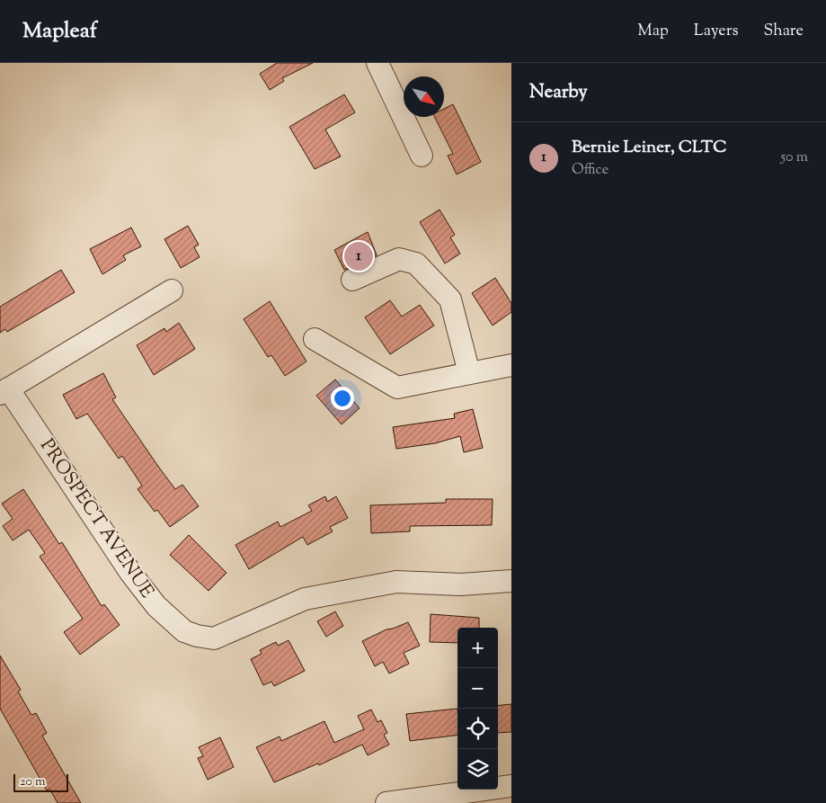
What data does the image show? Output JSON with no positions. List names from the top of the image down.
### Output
{
  "streets": {
    "street": ["PROSPECT AVENUE"]
  },
  "scale_bar": "20 m",
  "north": "bottom right",
  "page": {
    "header": "Mapleaf",
    "nav": ["Map", "Layers", "Share"],
    "heading": "Nearby",
    "list": [
      {
        "mark": "1",
        "name": "Bernie Leiner, CLTC",
        "note": "Office",
        "value": "50 m"
      }
    ],
    "pins": "1",
    "map_buttons": ["+", "−"],
    "scale": "20 m"
  }
}
